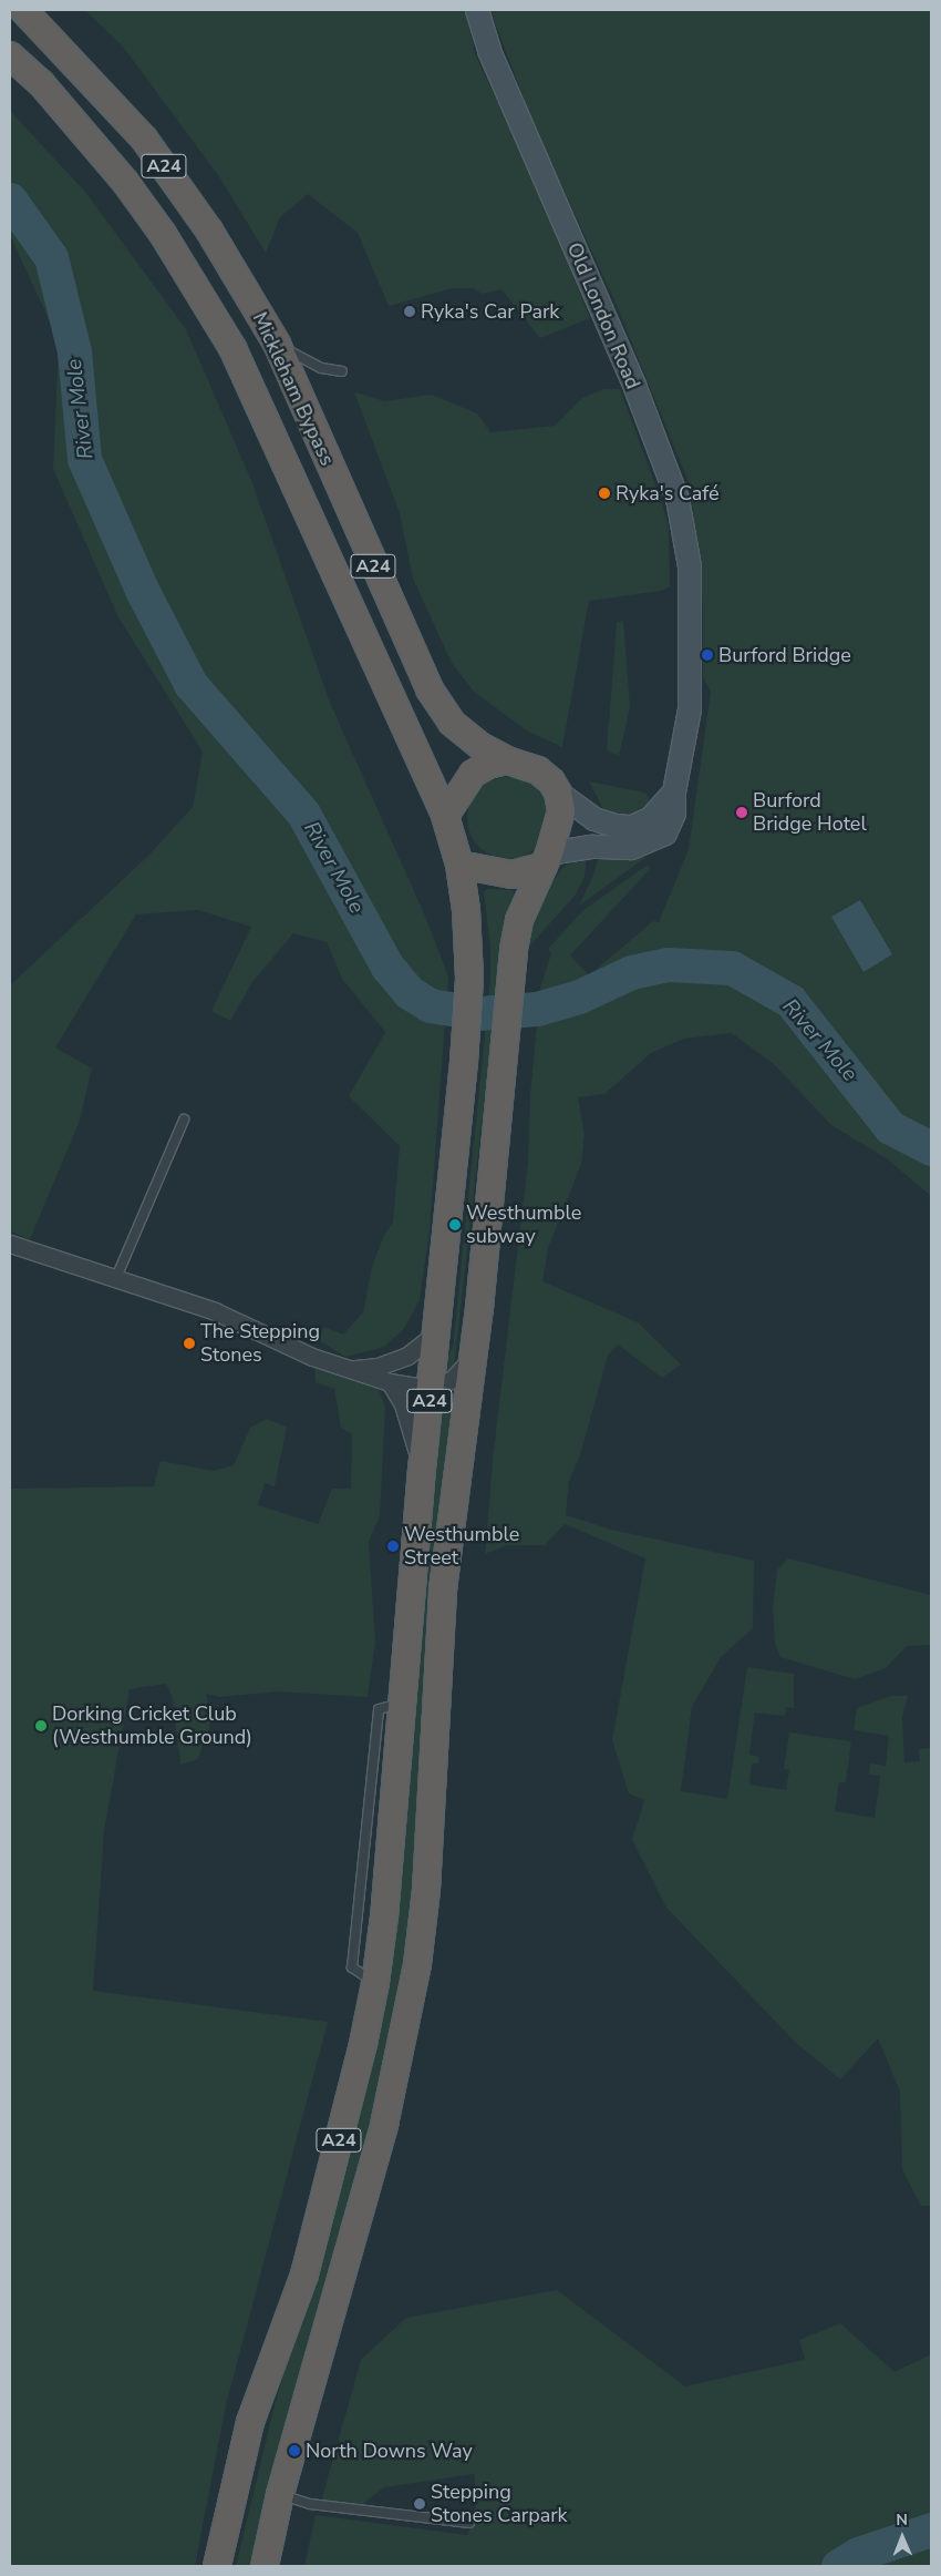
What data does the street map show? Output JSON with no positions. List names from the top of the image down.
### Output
{
  "streets": {
    "highway": ["A24", "Mickleham Bypass"],
    "main road": ["Old London Road"]
  },
  "crossings": [
    ["A24", "Mickleham Bypass"]
  ],
  "water": ["River Mole"],
  "places": [
    "Ryka's Car Park",
    "Ryka's Café",
    "Burford Bridge",
    "Burford Bridge Hotel",
    "Westhumble subway",
    "The Stepping Stones",
    "Westhumble Street",
    "Dorking Cricket Club (Westhumble Ground)",
    "North Downs Way",
    "Stepping Stones Carpark"
  ],
  "north": "top"
}
